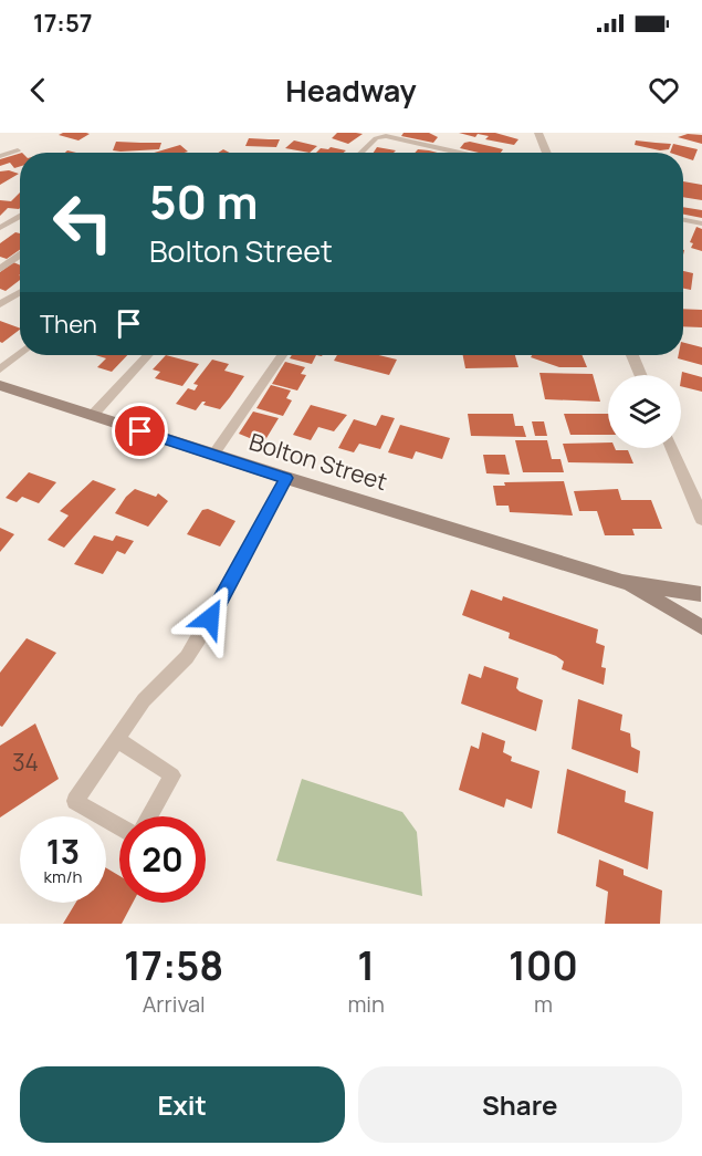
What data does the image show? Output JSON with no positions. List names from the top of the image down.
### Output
{
  "streets": {
    "main road": ["Bolton Street"]
  },
  "house_numbers": ["34"],
  "page": {
    "status": "17:57",
    "header": "Headway",
    "turn": ["50 m", "Bolton Street"],
    "then": "Then",
    "speed": "13 km/h",
    "limit": "20",
    "eta": [
      "17:58",
      "Arrival",
      "1",
      "min",
      "100",
      "m"
    ],
    "buttons": ["Exit", "Share"]
  }
}
